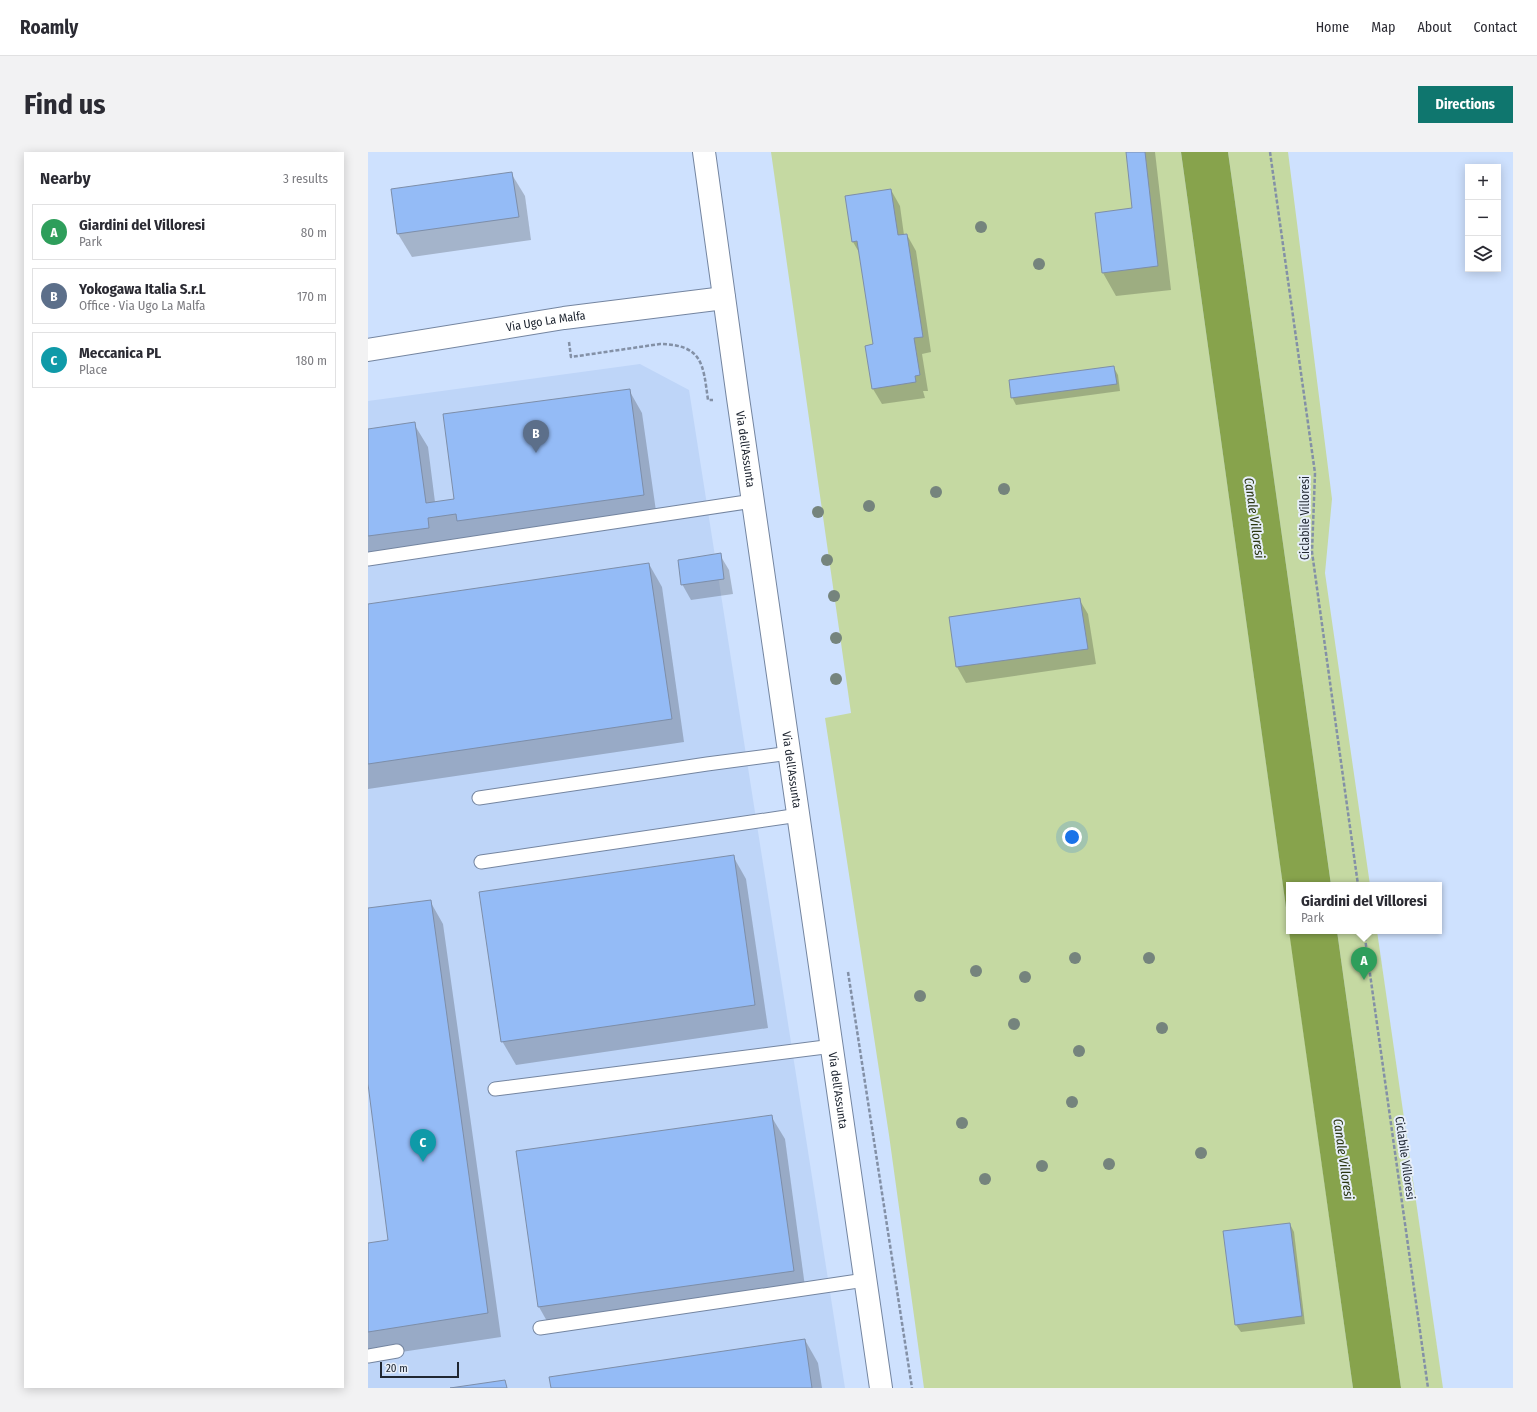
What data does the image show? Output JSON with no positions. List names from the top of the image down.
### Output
{
  "streets": {
    "street": ["Via Ugo La Malfa", "Via dell'Assunta"],
    "path": ["Ciclabile Villoresi"]
  },
  "crossings": [
    ["Via Ugo La Malfa", "Via dell'Assunta"]
  ],
  "water": ["Canale Villoresi"],
  "scale_bar": "20 m",
  "page": {
    "header": "Roamly",
    "nav": [
      "Home",
      "Map",
      "About",
      "Contact"
    ],
    "buttons": "Directions",
    "title": "Find us",
    "heading": ["Nearby", "3 results"],
    "map_buttons": ["+", "−"],
    "list": [
      {
        "mark": "A",
        "name": "Giardini del Villoresi",
        "note": "Park",
        "value": "80 m"
      },
      {
        "mark": "B",
        "name": "Yokogawa Italia S.r.L",
        "note": "Office · Via Ugo La Malfa",
        "value": "170 m"
      },
      {
        "mark": "C",
        "name": "Meccanica PL",
        "note": "Place",
        "value": "180 m"
      }
    ],
    "pins": ["B", "A", "C"],
    "popup": ["Giardini del Villoresi", "Park"],
    "scale": "20 m"
  }
}
